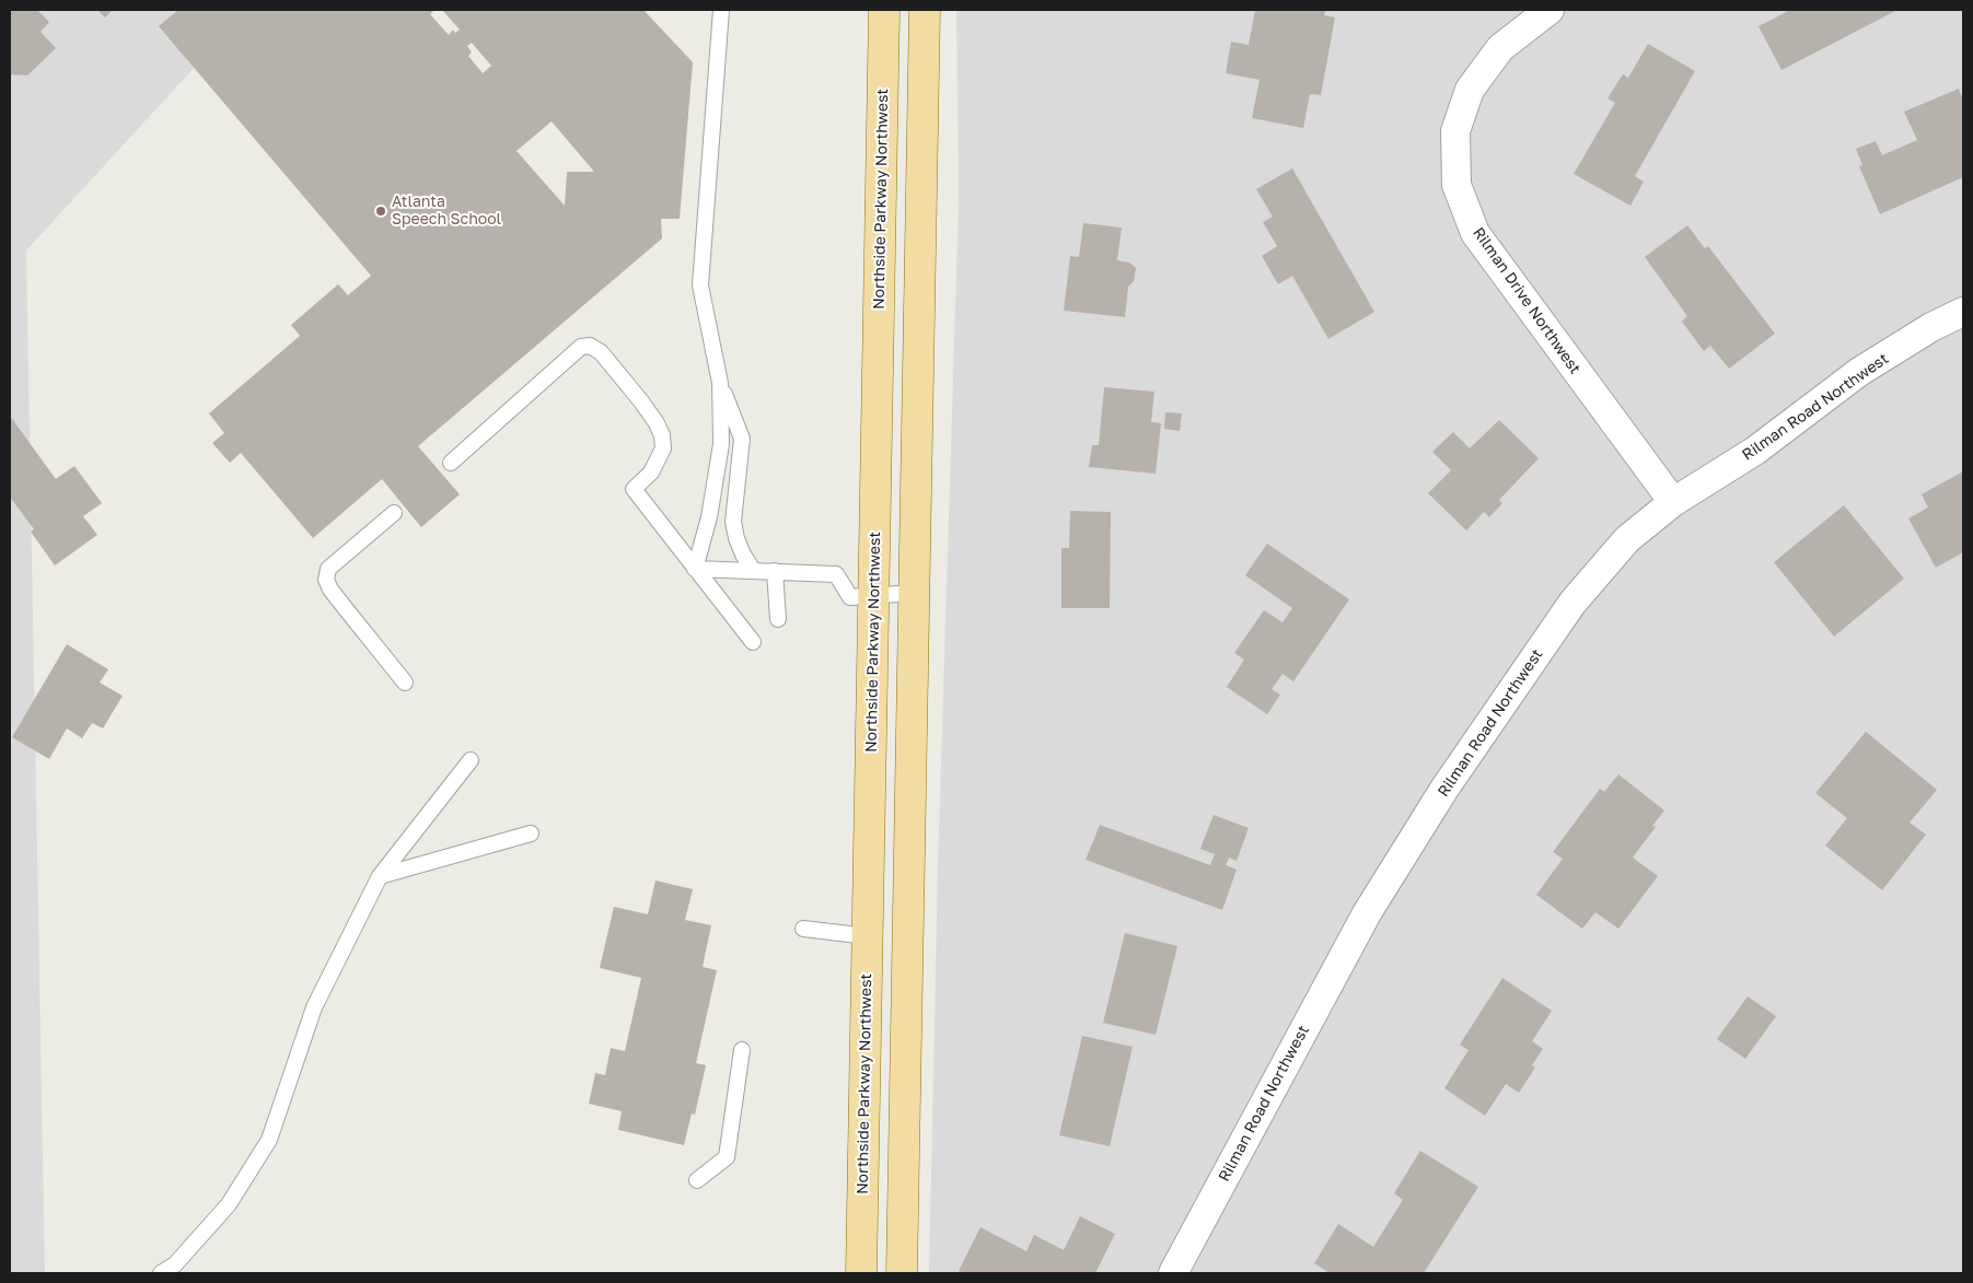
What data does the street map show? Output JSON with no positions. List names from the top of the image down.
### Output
{
  "streets": {
    "main road": ["Northside Parkway Northwest"],
    "street": ["Rilman Drive Northwest", "Rilman Road Northwest"]
  },
  "crossings": [
    ["Rilman Drive Northwest", "Rilman Road Northwest"]
  ],
  "places": ["Atlanta Speech School"]
}
